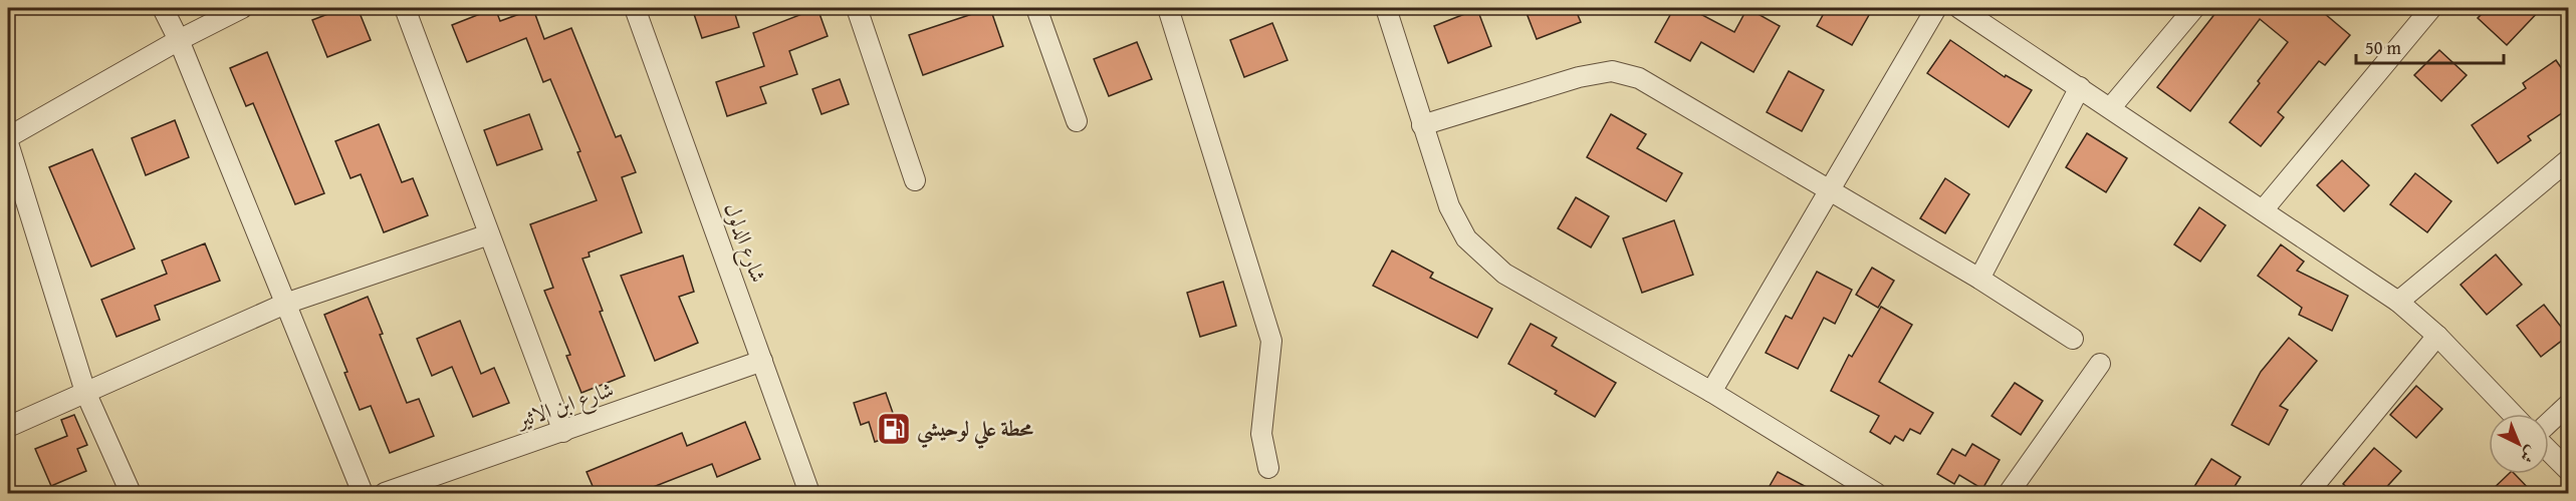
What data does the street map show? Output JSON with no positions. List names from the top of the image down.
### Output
{
  "streets": {
    "street": ["شارع الدلول", "شارع ابن الاثير"]
  },
  "crossings": [
    ["شارع الدلول", "شارع ابن الاثير"]
  ],
  "places": {
    "fuel station": ["محطة علي لوحيشي"]
  },
  "scale_bar": "50 m",
  "north": "bottom right"
}
